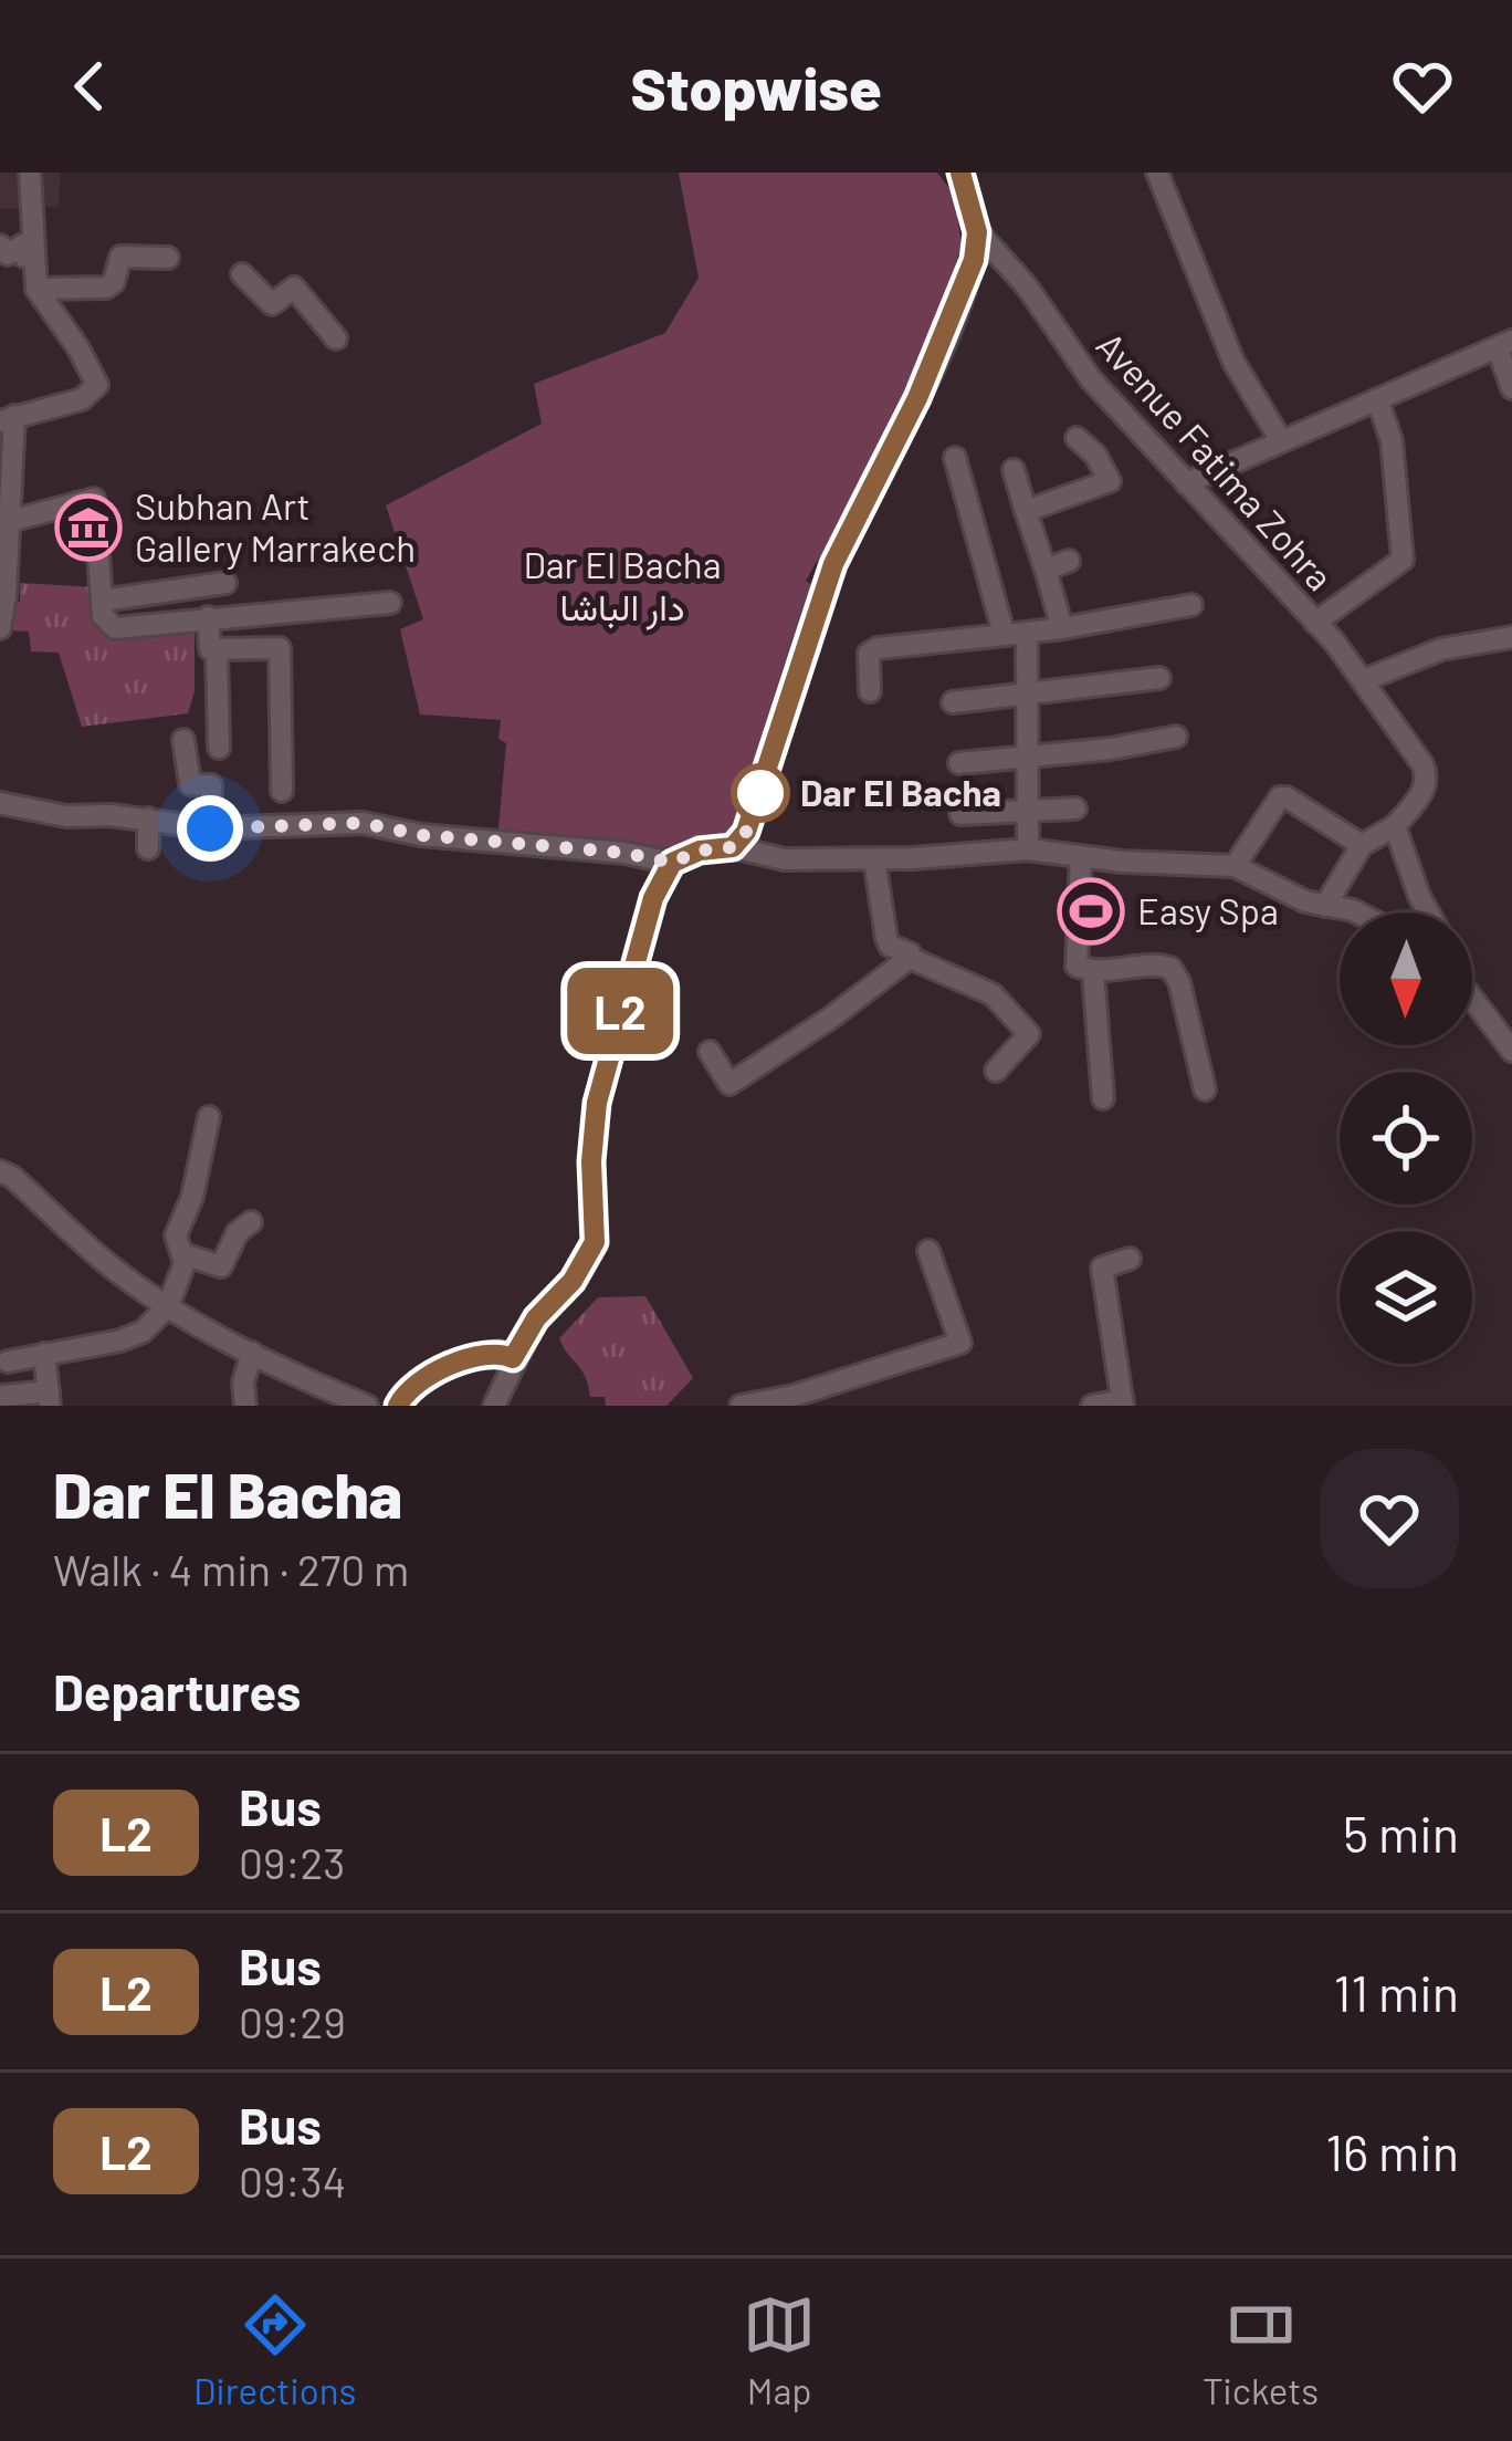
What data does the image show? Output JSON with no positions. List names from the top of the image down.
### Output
{
  "streets": {
    "street": ["Avenue Fatima Zohra"]
  },
  "parks": ["Dar El Bacha دار الباشا"],
  "places": {
    "museum": ["Subhan Art Gallery Marrakech"],
    "other": ["Dar El Bacha"],
    "sports": ["Easy Spa"]
  },
  "lines": ["bus line L2"],
  "north": "bottom",
  "page": {
    "header": "Stopwise",
    "on_map": "L2",
    "heading": [
      ["Dar El Bacha", "Walk · 4 min · 270 m"],
      "Departures"
    ],
    "list": [
      {
        "mark": "L2",
        "name": "Bus",
        "note": "09:23",
        "value": "5 min"
      },
      {
        "mark": "L2",
        "name": "Bus",
        "note": "09:29",
        "value": "11 min"
      },
      {
        "mark": "L2",
        "name": "Bus",
        "note": "09:34",
        "value": "16 min"
      }
    ],
    "tabs": ["Directions", "Map", "Tickets"]
  }
}
